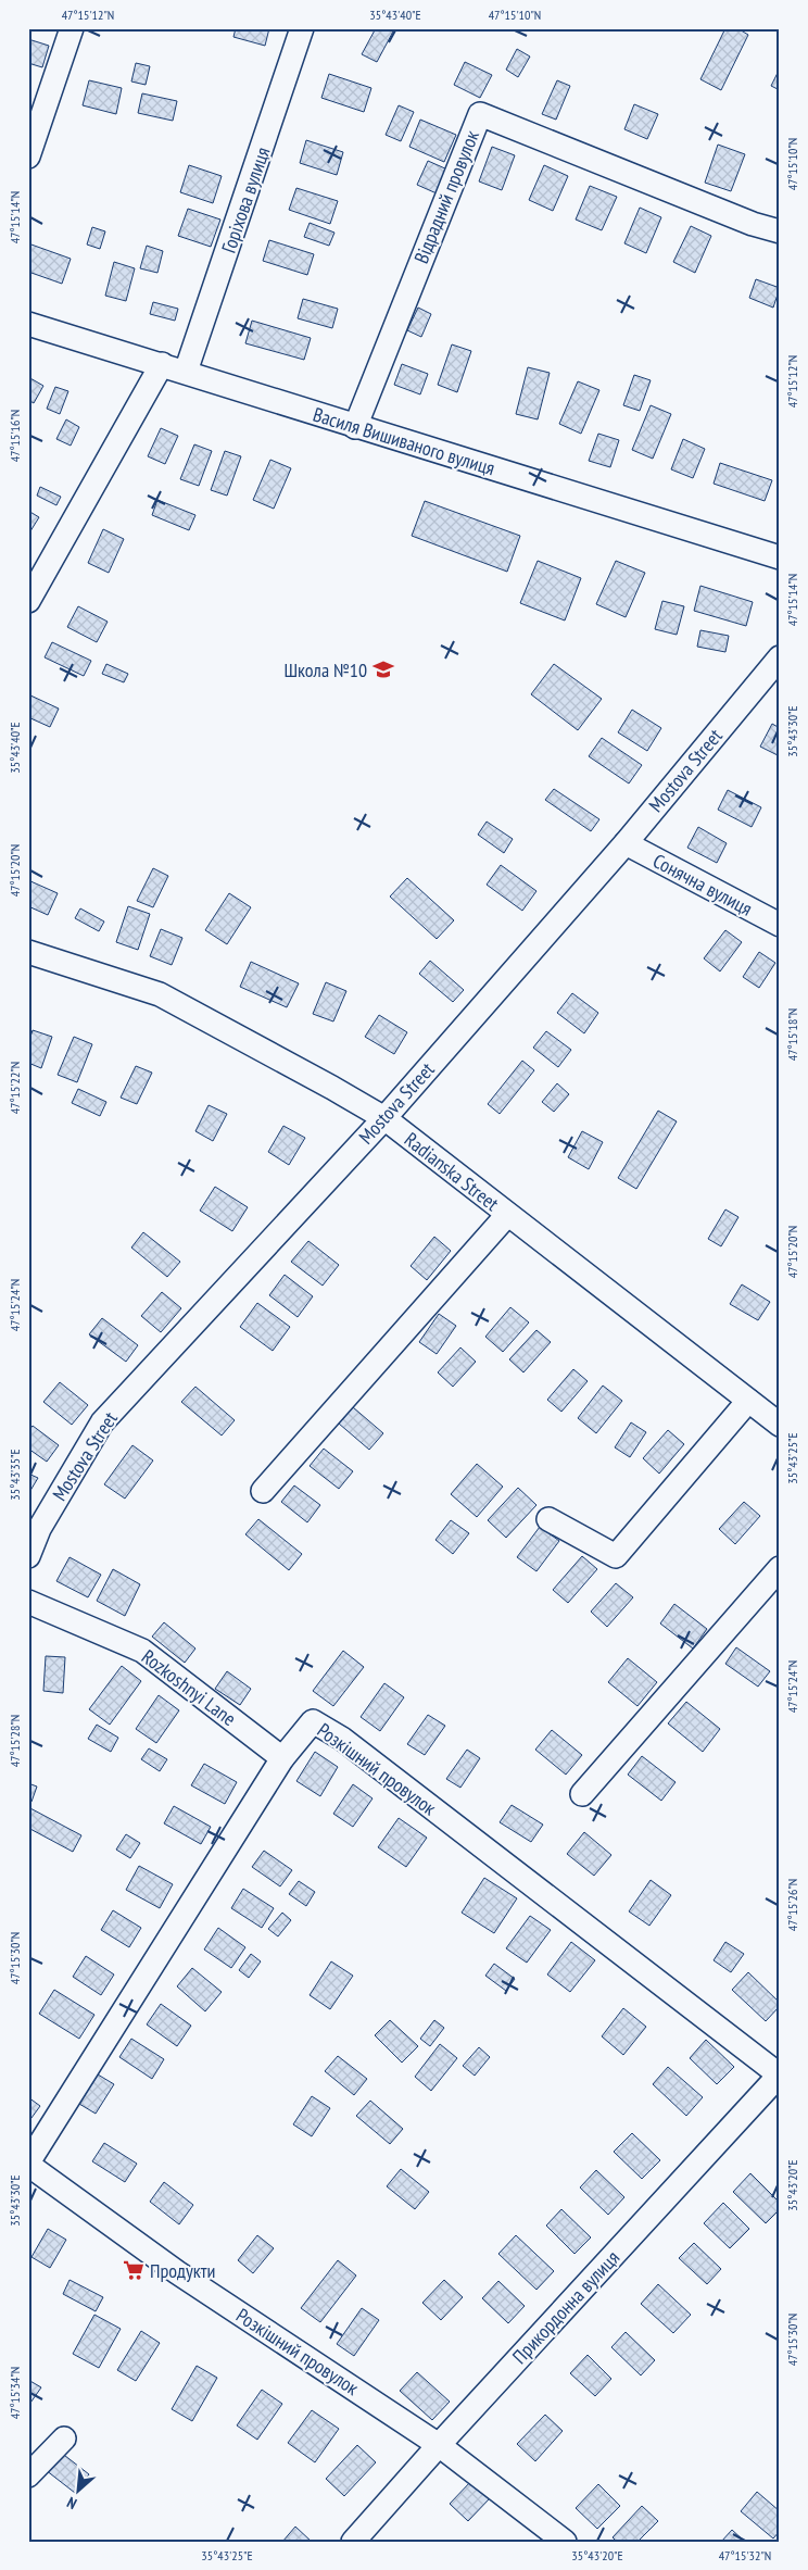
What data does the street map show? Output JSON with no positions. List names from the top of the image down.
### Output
{
  "streets": {
    "street": [
      "Відрадний провулок",
      "Горіхова вулиця",
      "Василя Вишиваного вулиця",
      "Mostova Street",
      "Сонячна вулиця",
      "Radianska Street",
      "Rozkoshnyi Lane",
      "Розкішний провулок",
      "Прикордонна вулиця"
    ]
  },
  "crossings": [
    ["Відрадний провулок", "Василя Вишиваного вулиця"],
    ["Горіхова вулиця", "Василя Вишиваного вулиця"],
    ["Mostova Street", "Сонячна вулиця"],
    ["Mostova Street", "Radianska Street"],
    ["Rozkoshnyi Lane", "Розкішний провулок"],
    ["Розкішний провулок", "Прикордонна вулиця"]
  ],
  "places": {
    "school or university": ["Школа №10"],
    "supermarket": ["Продукти"]
  },
  "north": "bottom left",
  "coordinates": [
    "47°15'12\"N",
    "35°43'40\"E",
    "47°15'10\"N",
    "47°15'14\"N",
    "47°15'16\"N",
    "35°43'30\"E",
    "47°15'20\"N",
    "47°15'18\"N",
    "47°15'22\"N",
    "47°15'24\"N",
    "35°43'25\"E",
    "35°43'35\"E",
    "47°15'28\"N",
    "47°15'26\"N",
    "47°15'30\"N",
    "35°43'20\"E",
    "47°15'34\"N",
    "47°15'32\"N"
  ]
}
